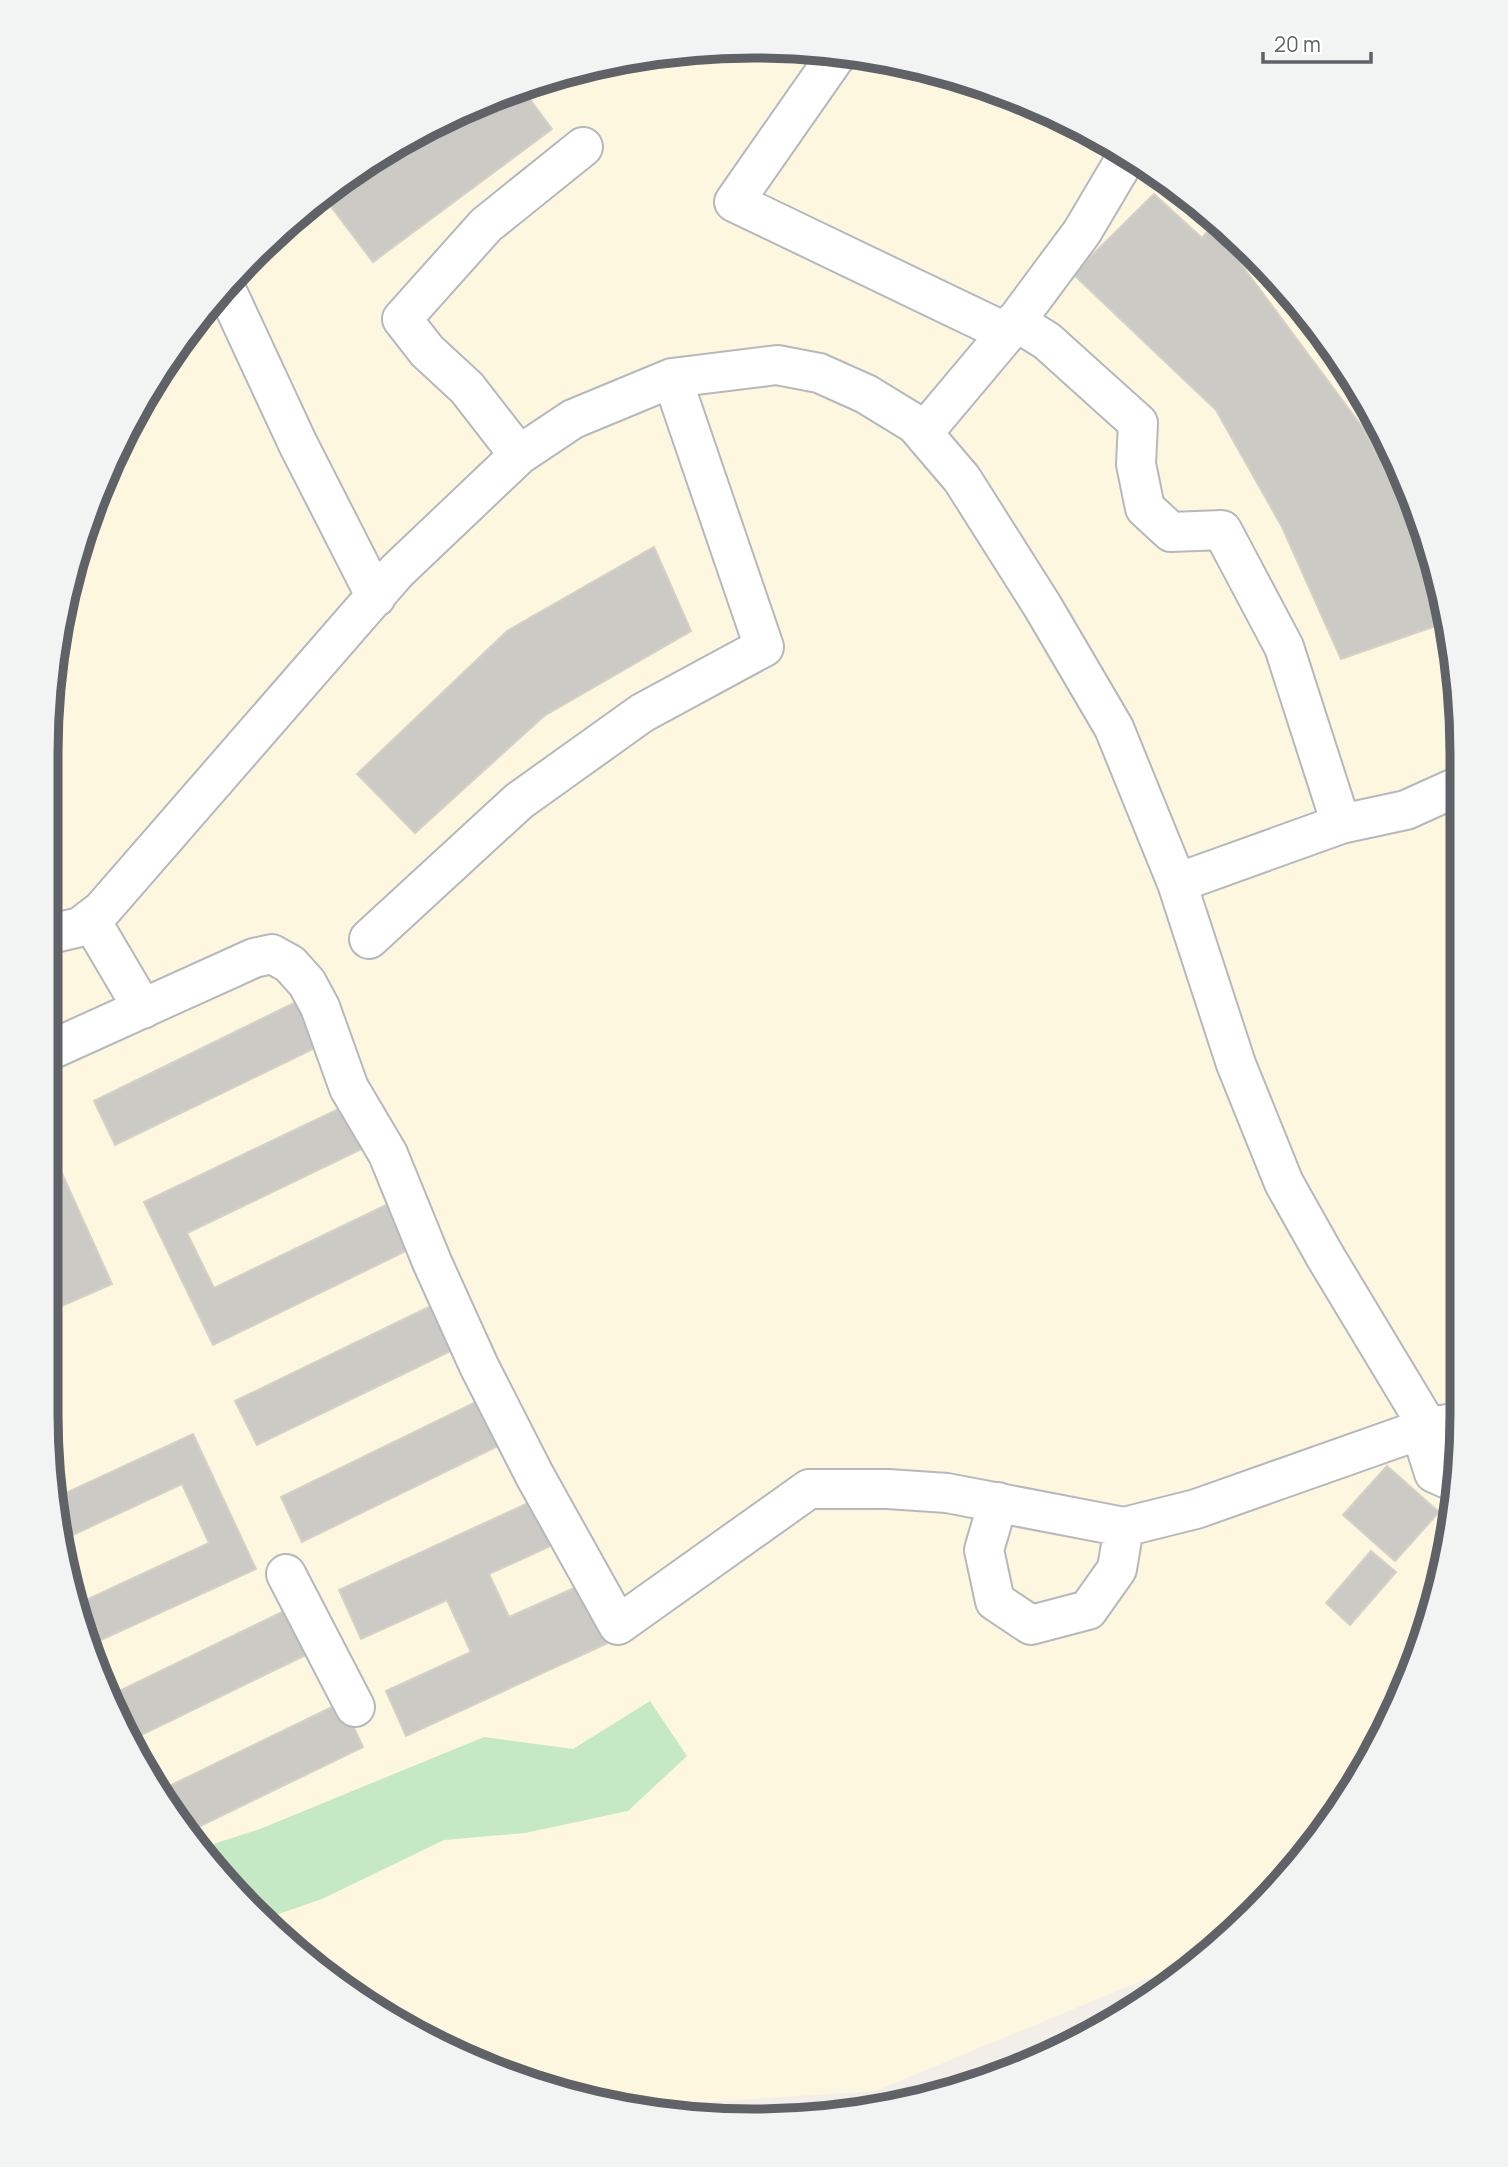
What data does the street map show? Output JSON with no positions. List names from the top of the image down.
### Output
{
  "scale_bar": "20 m"
}
